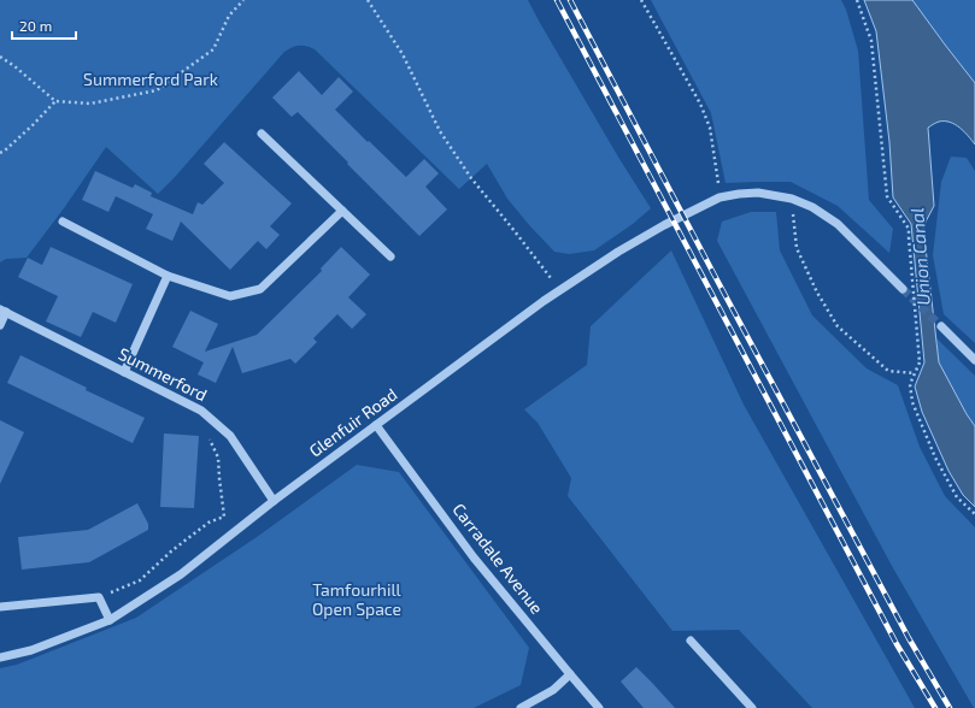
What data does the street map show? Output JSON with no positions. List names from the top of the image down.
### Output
{
  "streets": {
    "street": ["Summerford", "Glenfuir Road", "Carradale Avenue"]
  },
  "crossings": [
    ["Summerford", "Glenfuir Road"],
    ["Glenfuir Road", "Carradale Avenue"]
  ],
  "water": ["Union Canal"],
  "parks": ["Summerford Park", "Tamfourhill Open Space"],
  "scale_bar": "20 m"
}
